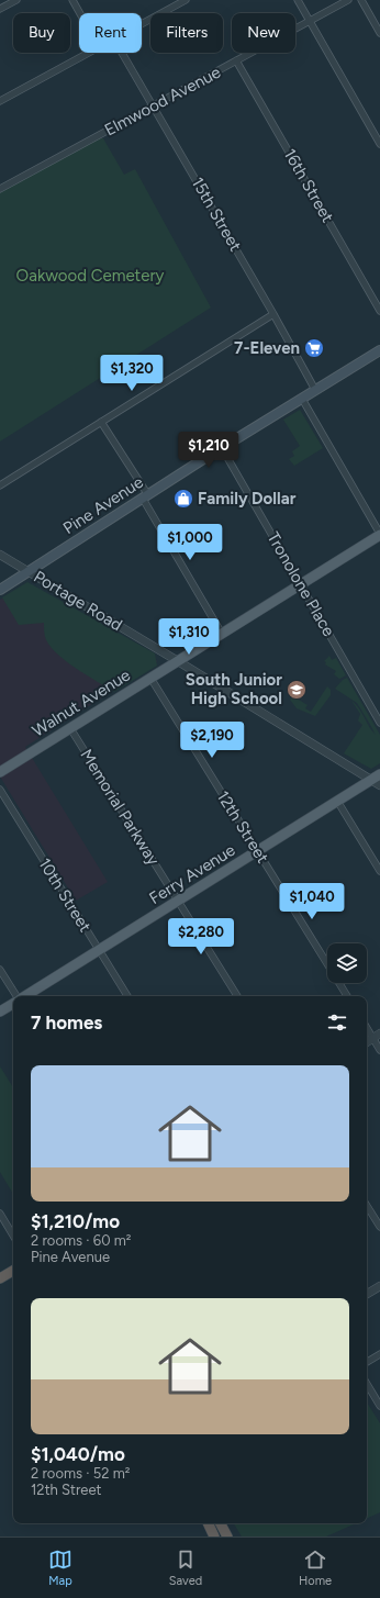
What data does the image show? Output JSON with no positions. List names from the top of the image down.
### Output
{
  "streets": {
    "main road": ["Pine Avenue", "Walnut Avenue", "Ferry Avenue"],
    "street": [
      "Elmwood Avenue",
      "16th Street",
      "15th Street",
      "Tronolone Place",
      "Portage Road",
      "Memorial Parkway",
      "12th Street",
      "10th Street"
    ]
  },
  "crossings": [
    ["Elmwood Avenue", "16th Street"],
    ["Elmwood Avenue", "15th Street"],
    ["15th Street", "Pine Avenue"],
    ["Pine Avenue", "Tronolone Place"],
    ["Pine Avenue", "Portage Road"],
    ["Tronolone Place", "Walnut Avenue"],
    ["Portage Road", "Walnut Avenue"],
    ["Portage Road", "Ferry Avenue"],
    ["Walnut Avenue", "Memorial Parkway"],
    ["Walnut Avenue", "12th Street"],
    ["Memorial Parkway", "Ferry Avenue"],
    ["12th Street", "Ferry Avenue"],
    ["Ferry Avenue", "10th Street"]
  ],
  "parks": ["Oakwood Cemetery"],
  "places": {
    "supermarket": ["7-Eleven"],
    "shop": ["Family Dollar"],
    "school or university": ["South Junior High School"]
  },
  "page": {
    "chip": [
      "Buy",
      "Rent",
      "Filters",
      "New"
    ],
    "price": [
      "$1,320",
      "$1,210",
      "$1,000",
      "$1,310",
      "$2,190",
      "$1,040",
      "$2,280"
    ],
    "heading": "7 homes",
    "list": [
      {
        "name": "$1,210/mo",
        "note": "2 rooms · 60 m² · Pine Avenue"
      },
      {
        "name": "$1,040/mo",
        "note": "2 rooms · 52 m² · 12th Street"
      }
    ],
    "tabs": ["Map", "Saved", "Home"]
  }
}
